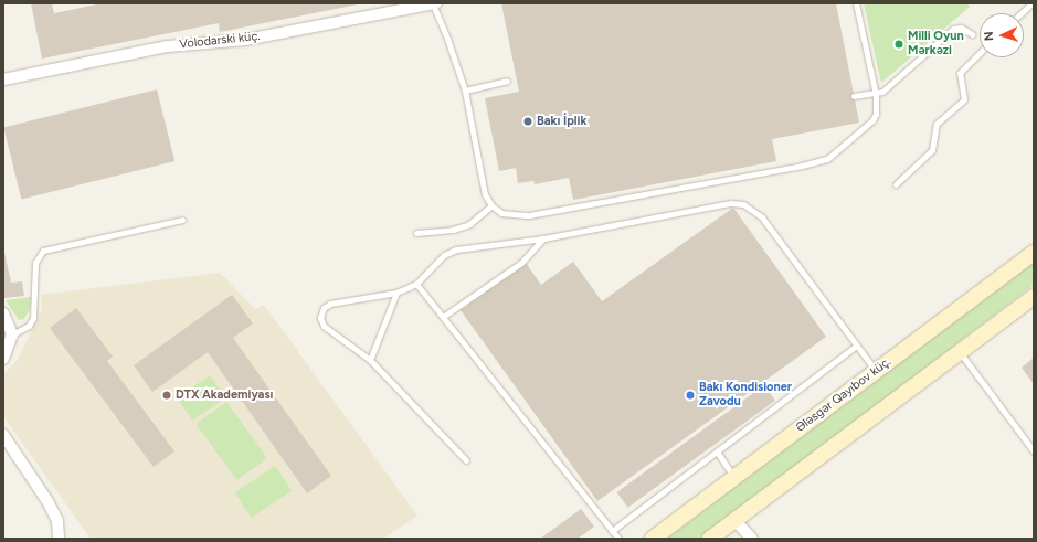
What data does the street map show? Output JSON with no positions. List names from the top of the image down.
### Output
{
  "streets": {
    "main road": ["Ələsgər Qayıbov küç."],
    "street": ["Volodarski küç."]
  },
  "places": [
    "Milli Oyun Mərkəzi",
    "Bakı İplik",
    "DTX Akademiyası",
    "Bakı Kondisioner Zavodu"
  ],
  "north": "left"
}
